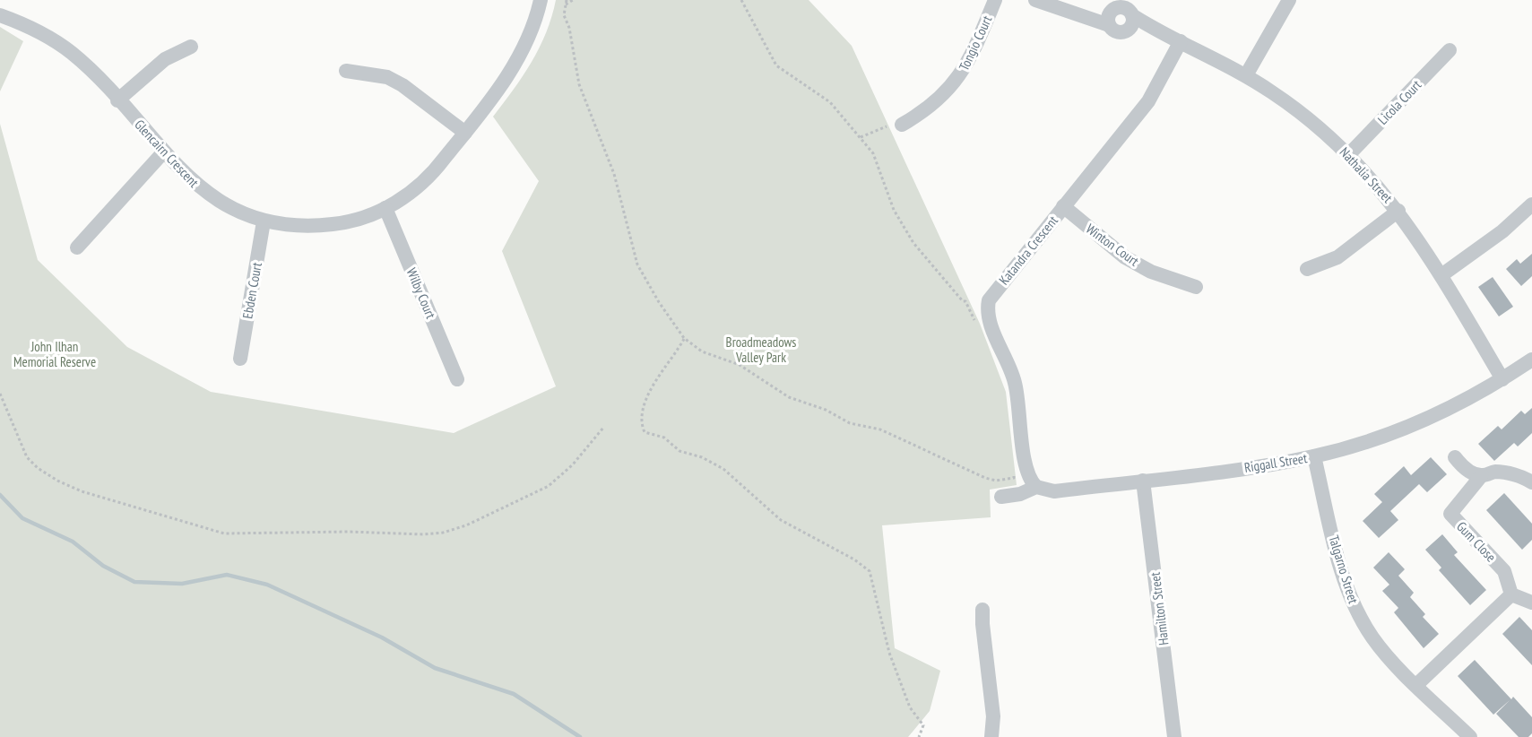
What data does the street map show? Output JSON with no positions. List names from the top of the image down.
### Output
{
  "streets": {
    "street": [
      "Tongio Court",
      "Licola Court",
      "Glencairn Crescent",
      "Nathalia Street",
      "Winton Court",
      "Katandra Crescent",
      "Ebden Court",
      "Wilby Court",
      "Riggall Street",
      "Gum Close",
      "Talgarno Street",
      "Hamilton Street"
    ]
  },
  "crossings": [
    ["Licola Court", "Nathalia Street"],
    ["Glencairn Crescent", "Ebden Court"],
    ["Glencairn Crescent", "Wilby Court"],
    ["Nathalia Street", "Katandra Crescent"],
    ["Nathalia Street", "Riggall Street"],
    ["Winton Court", "Katandra Crescent"],
    ["Katandra Crescent", "Riggall Street"],
    ["Riggall Street", "Talgarno Street"],
    ["Riggall Street", "Hamilton Street"]
  ],
  "parks": ["Broadmeadows Valley Park", "John Ilhan Memorial Reserve"]
}
